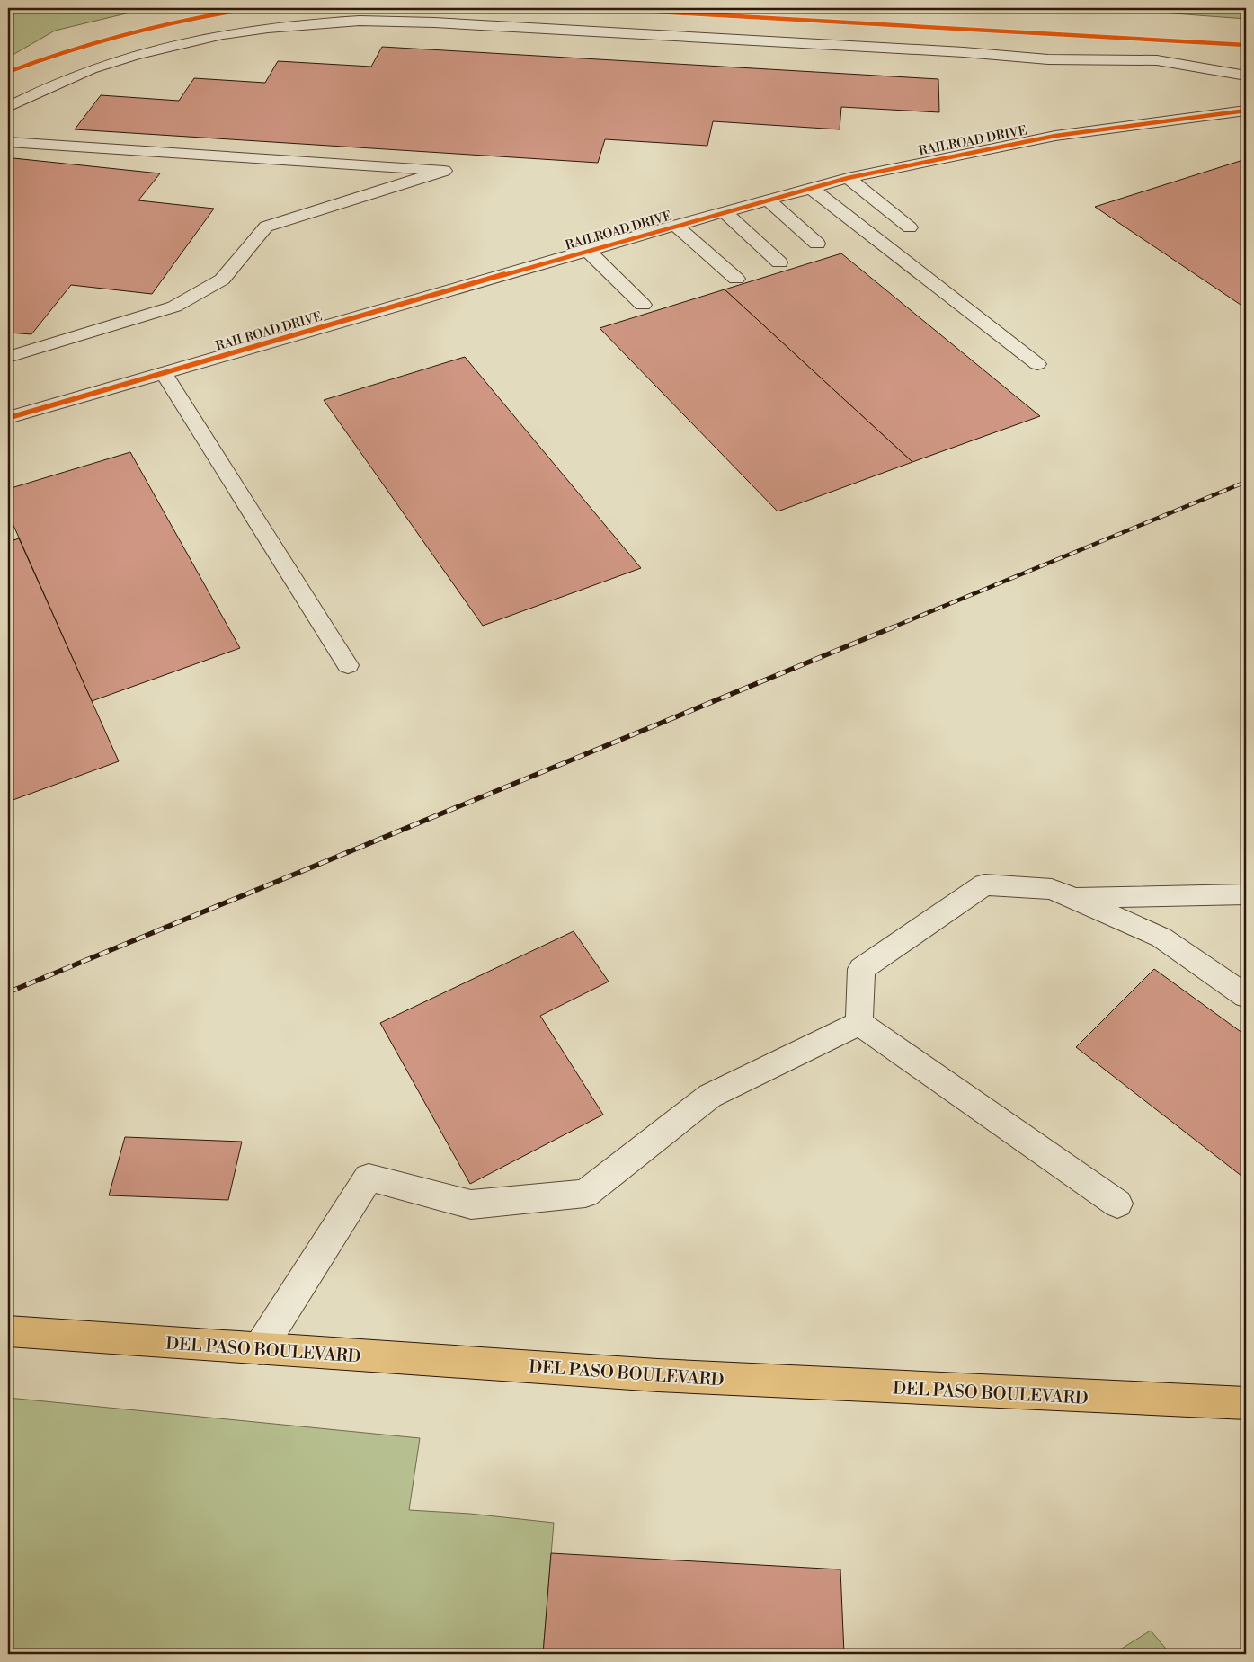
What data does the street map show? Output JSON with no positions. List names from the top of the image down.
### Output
{
  "streets": {
    "main road": ["DEL PASO BOULEVARD"],
    "street": ["RAILROAD DRIVE"]
  }
}
